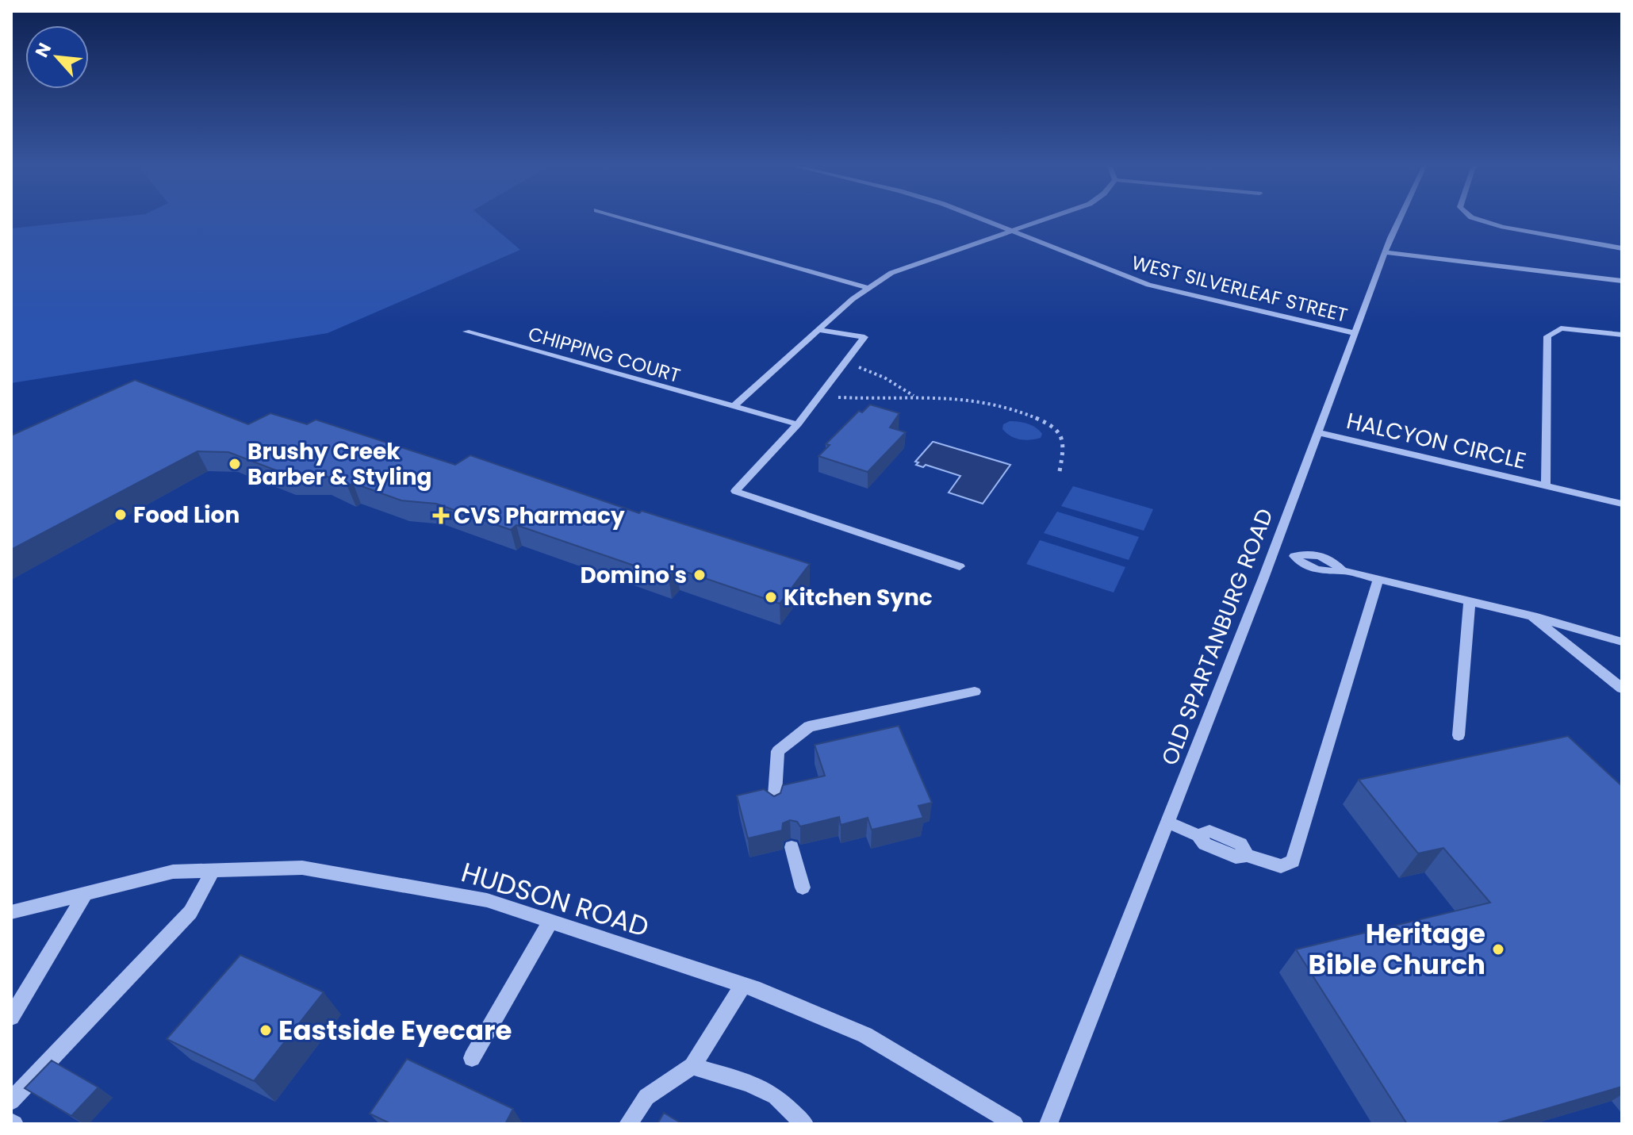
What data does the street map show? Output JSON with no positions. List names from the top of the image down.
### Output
{
  "streets": {
    "street": [
      "WEST SILVERLEAF STREET",
      "CHIPPING COURT",
      "HALCYON CIRCLE",
      "OLD SPARTANBURG ROAD",
      "HUDSON ROAD"
    ]
  },
  "crossings": [
    ["WEST SILVERLEAF STREET", "OLD SPARTANBURG ROAD"],
    ["HALCYON CIRCLE", "OLD SPARTANBURG ROAD"]
  ],
  "places": {
    "other": [
      "Brushy Creek Barber & Styling",
      "Food Lion",
      "Domino's",
      "Kitchen Sync",
      "Heritage Bible Church",
      "Eastside Eyecare"
    ],
    "health": ["CVS Pharmacy"]
  },
  "north": "top left"
}
